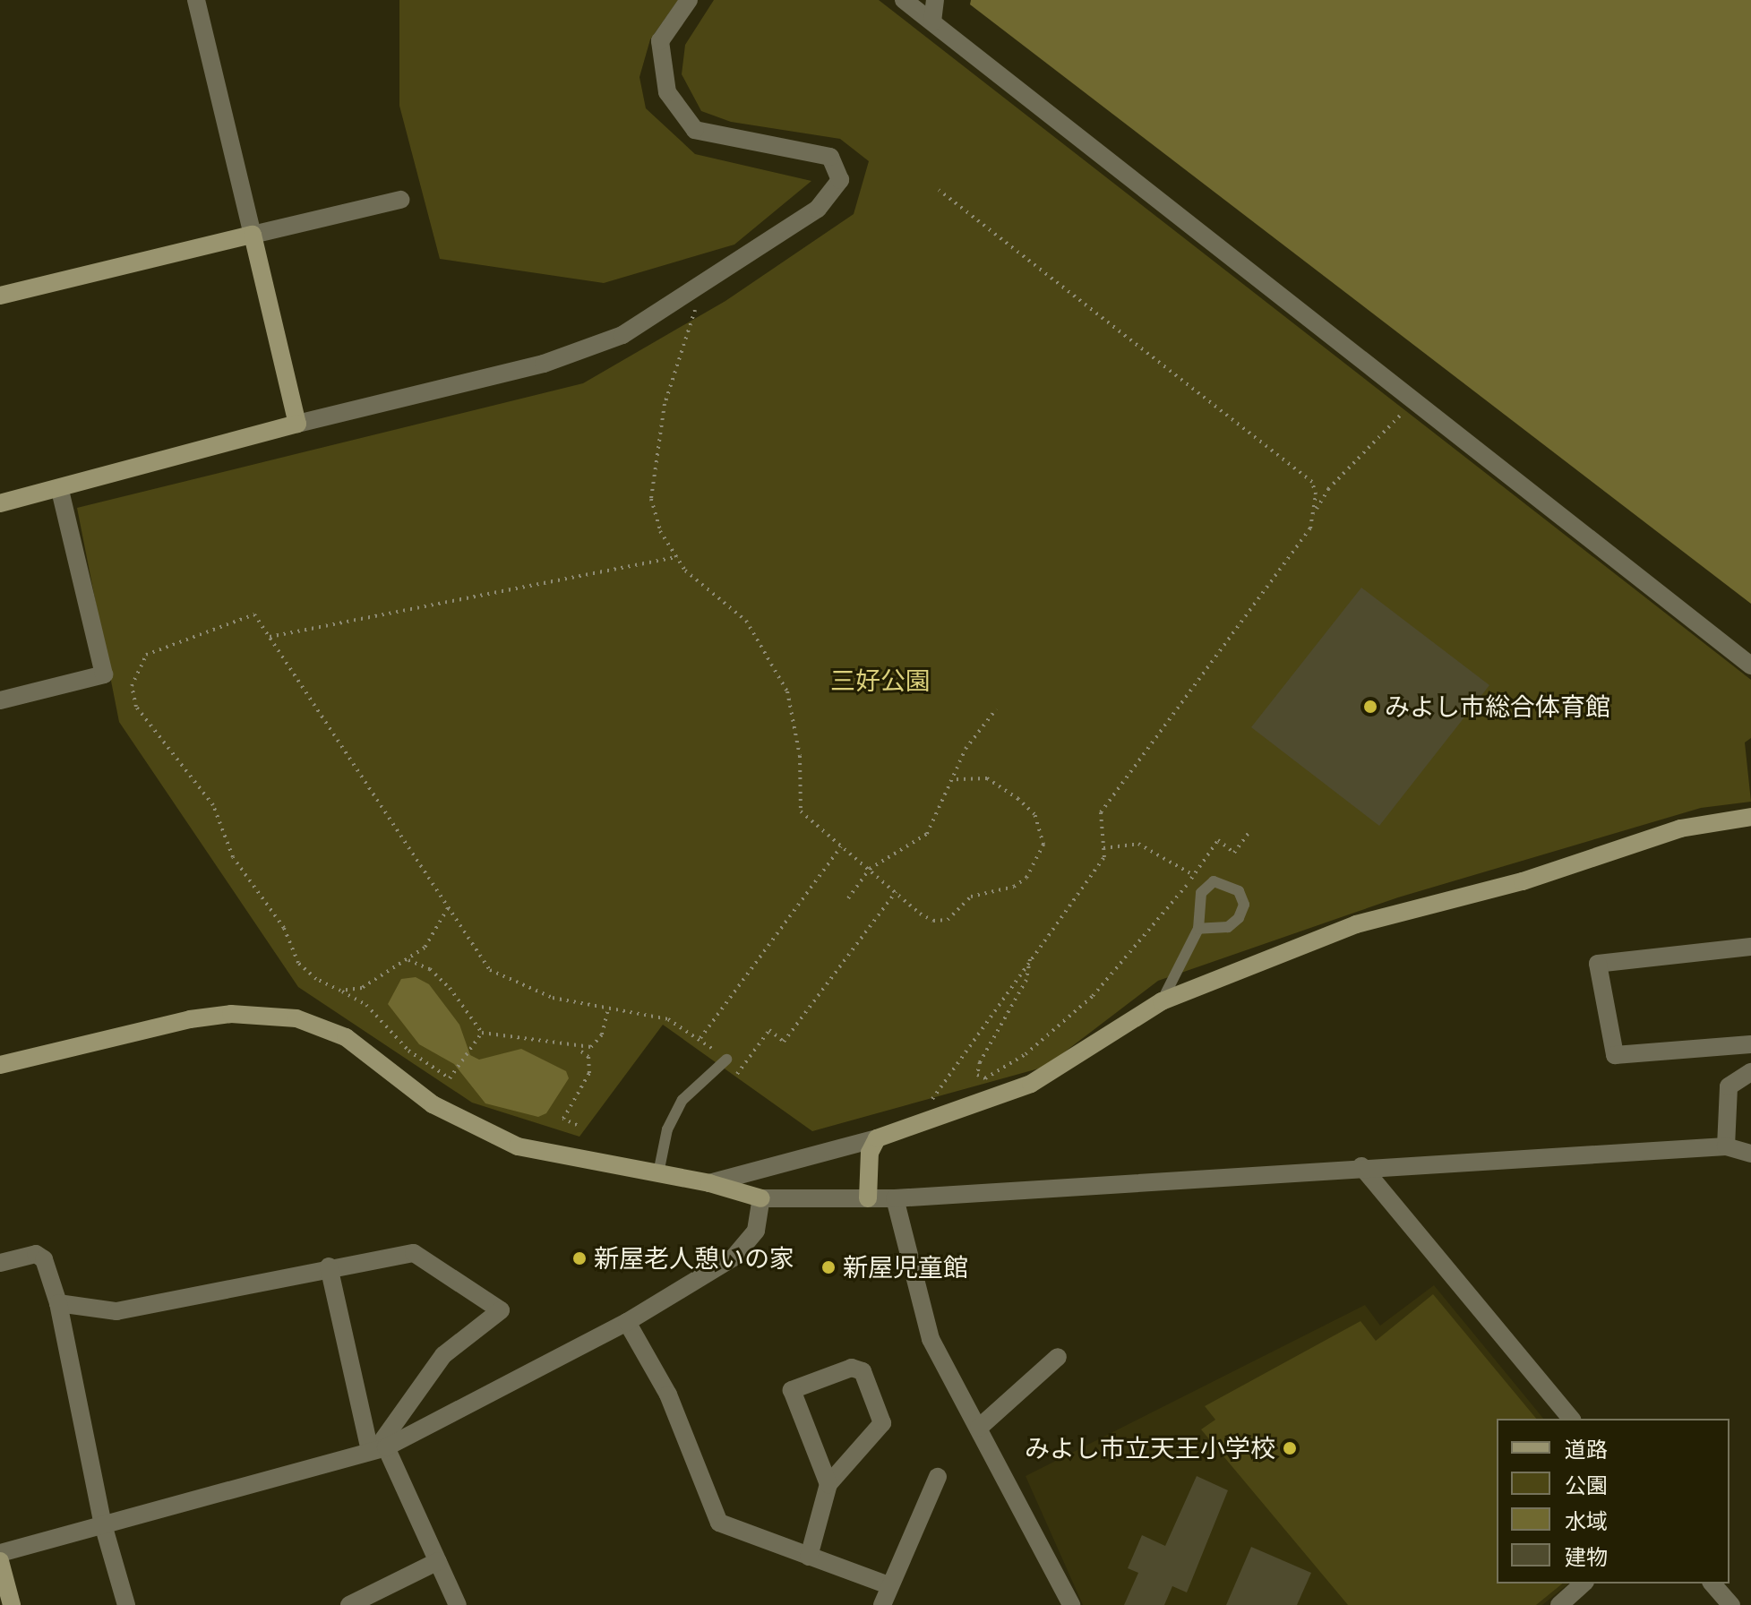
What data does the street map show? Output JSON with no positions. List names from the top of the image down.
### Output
{
  "parks": ["三好公園"],
  "places": [
    "みよし市総合体育館",
    "新屋老人憩いの家",
    "新屋児童館",
    "みよし市立天王小学校"
  ],
  "legend": [
    "道路",
    "公園",
    "水域",
    "建物"
  ]
}
